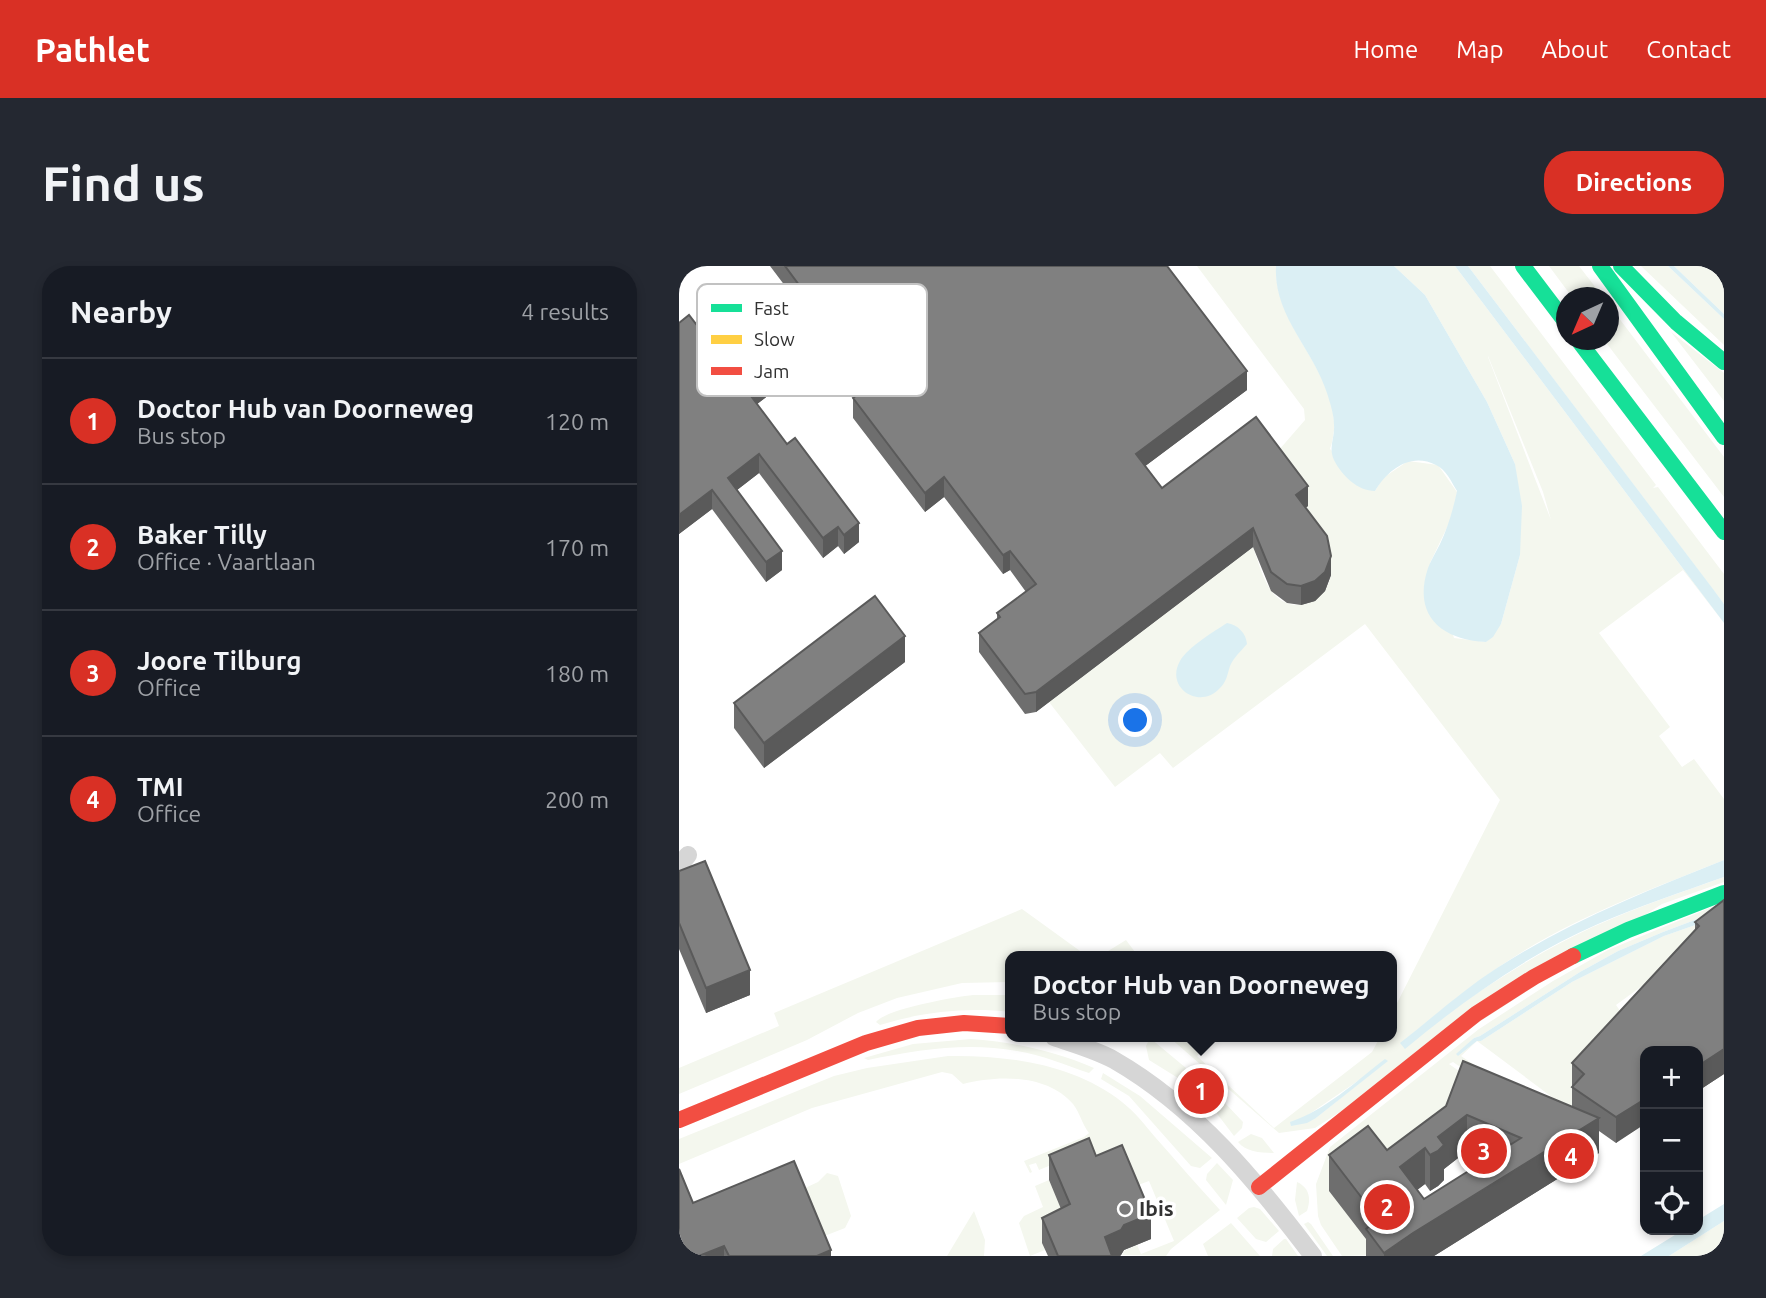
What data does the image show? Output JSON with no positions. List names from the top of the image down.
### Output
{
  "places": ["Ibis"],
  "legend": ["Fast", "Slow", "Jam"],
  "north": "bottom left",
  "page": {
    "header": "Pathlet",
    "nav": [
      "Home",
      "Map",
      "About",
      "Contact"
    ],
    "buttons": "Directions",
    "title": "Find us",
    "heading": ["Nearby", "4 results"],
    "list": [
      {
        "mark": "1",
        "name": "Doctor Hub van Doorneweg",
        "note": "Bus stop",
        "value": "120 m"
      },
      {
        "mark": "2",
        "name": "Baker Tilly",
        "note": "Office · Vaartlaan",
        "value": "170 m"
      },
      {
        "mark": "3",
        "name": "Joore Tilburg",
        "note": "Office",
        "value": "180 m"
      },
      {
        "mark": "4",
        "name": "TMI",
        "note": "Office",
        "value": "200 m"
      }
    ],
    "popup": ["Doctor Hub van Doorneweg", "Bus stop"],
    "map_buttons": ["+", "−"],
    "pins": [
      "1",
      "3",
      "4",
      "2"
    ]
  }
}
